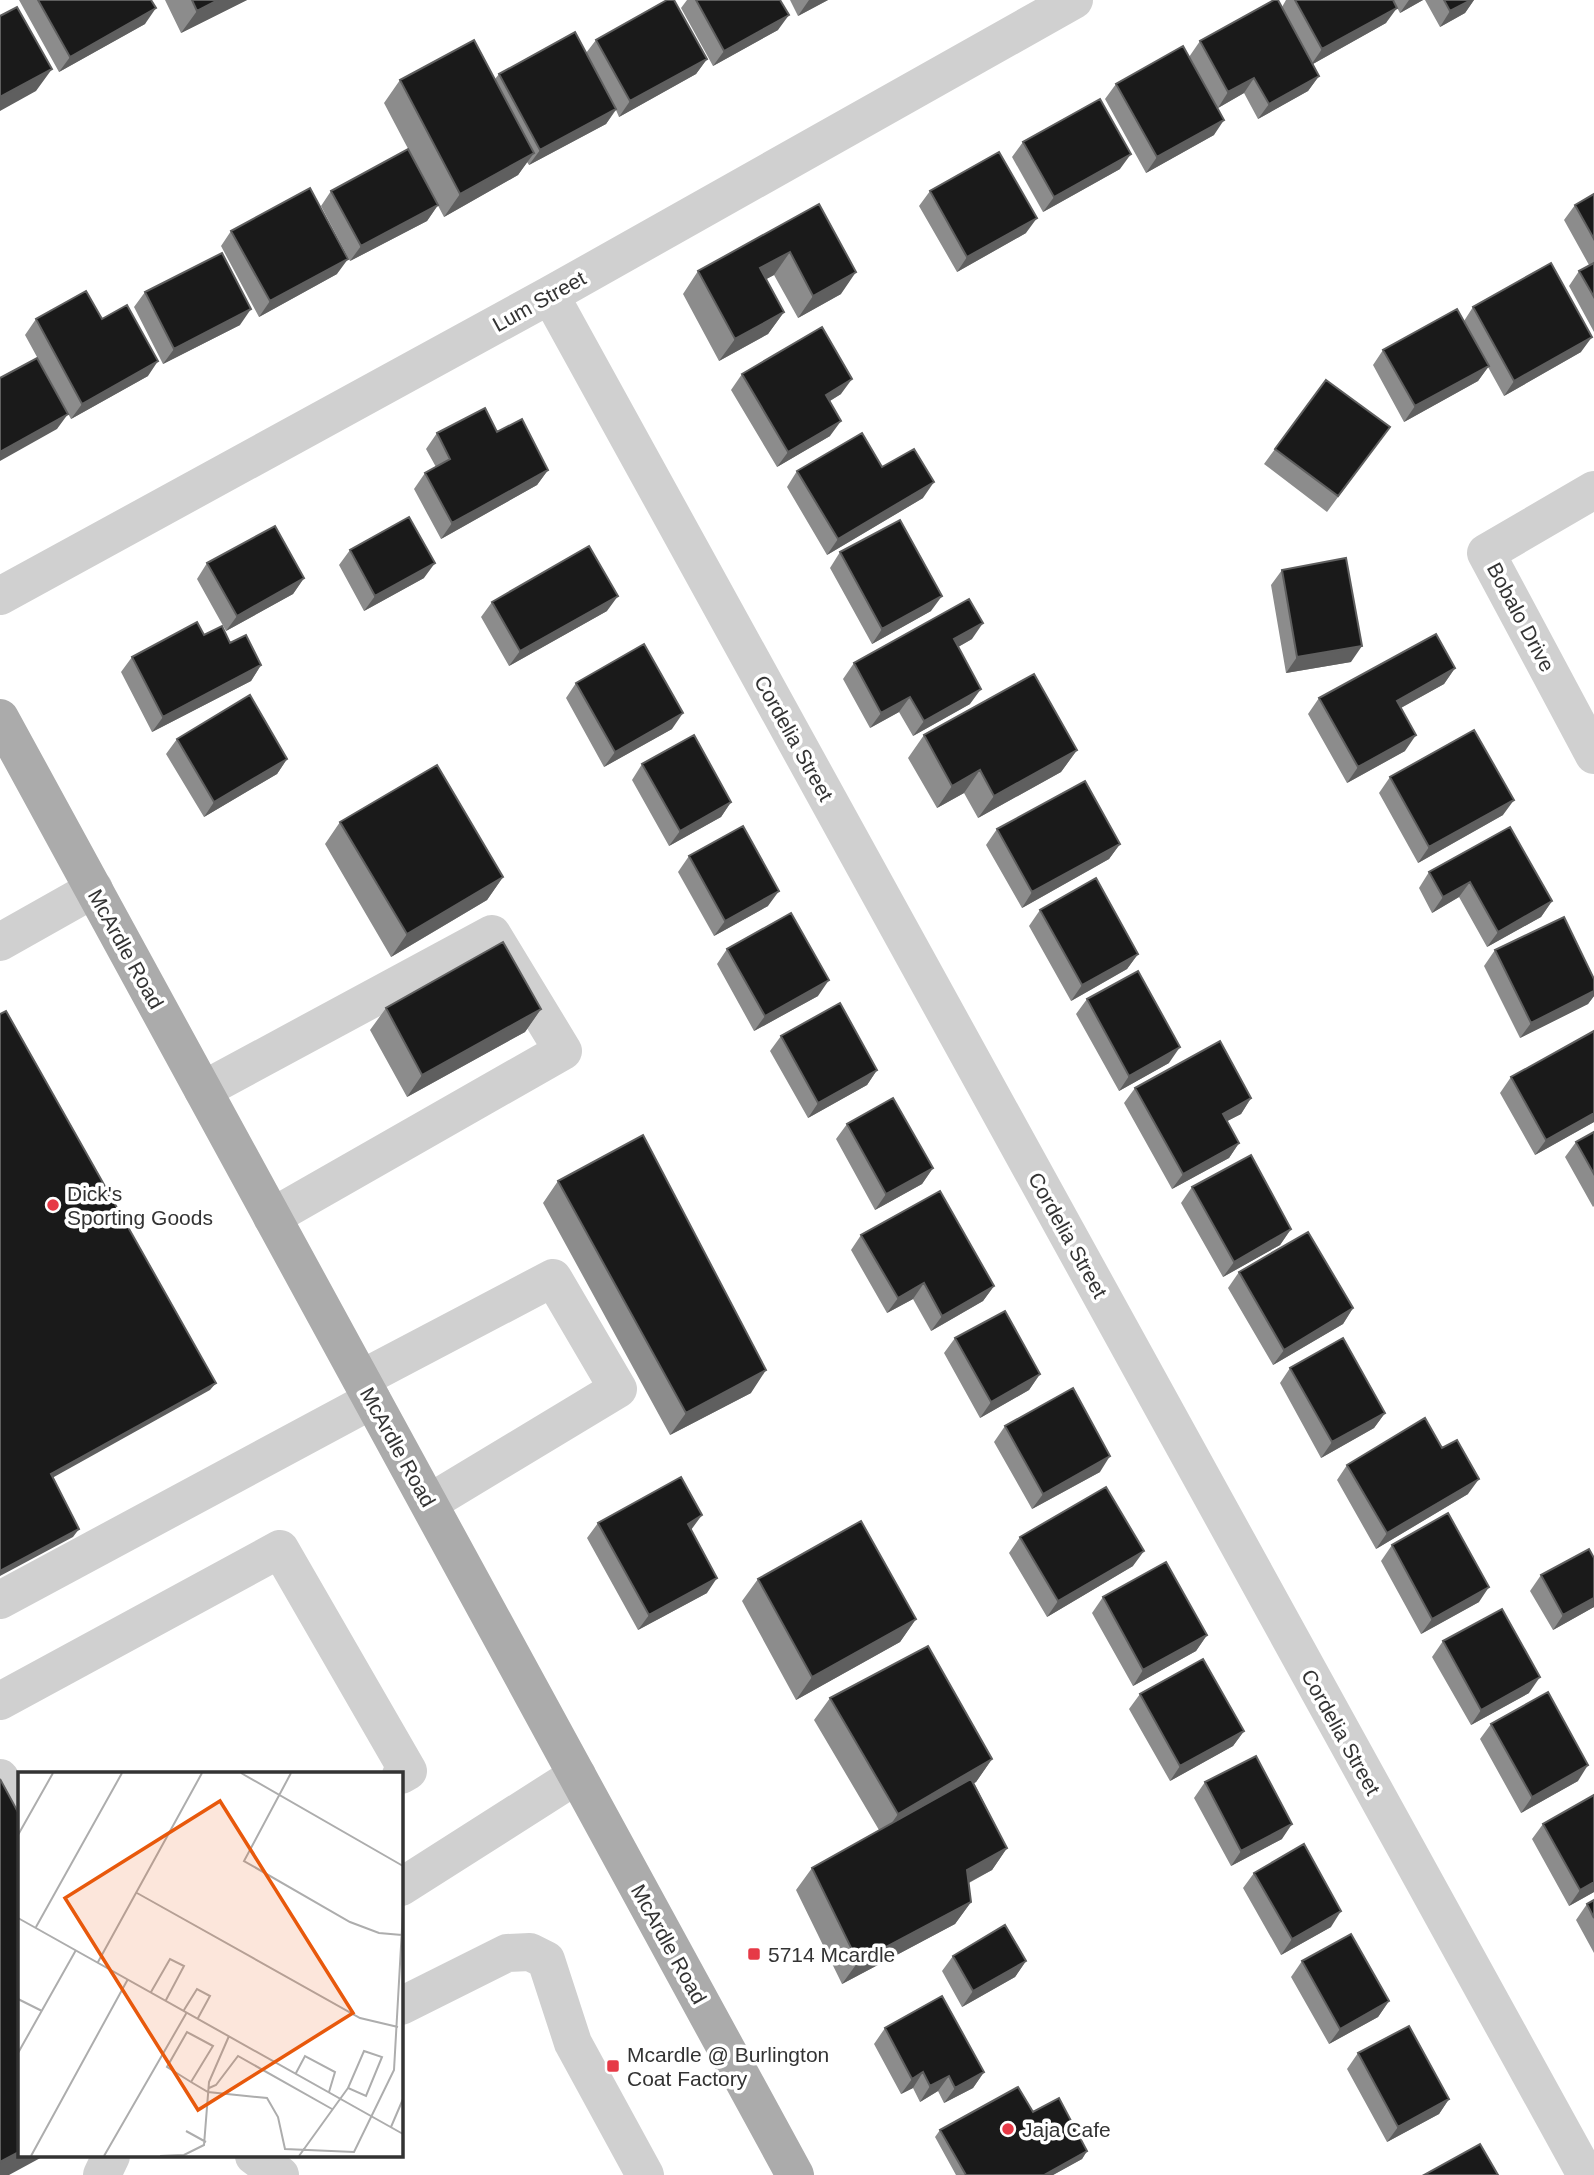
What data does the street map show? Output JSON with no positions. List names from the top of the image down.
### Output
{
  "streets": {
    "main road": ["McArdle Road"],
    "street": ["Lum Street", "Bobalo Drive", "Cordelia Street"]
  },
  "crossings": [
    ["Lum Street", "Cordelia Street"]
  ],
  "places": {
    "other": ["Dick's Sporting Goods", "Jaja Cafe"],
    "transit": ["5714 Mcardle", "Mcardle @ Burlington Coat Factory"]
  }
}
